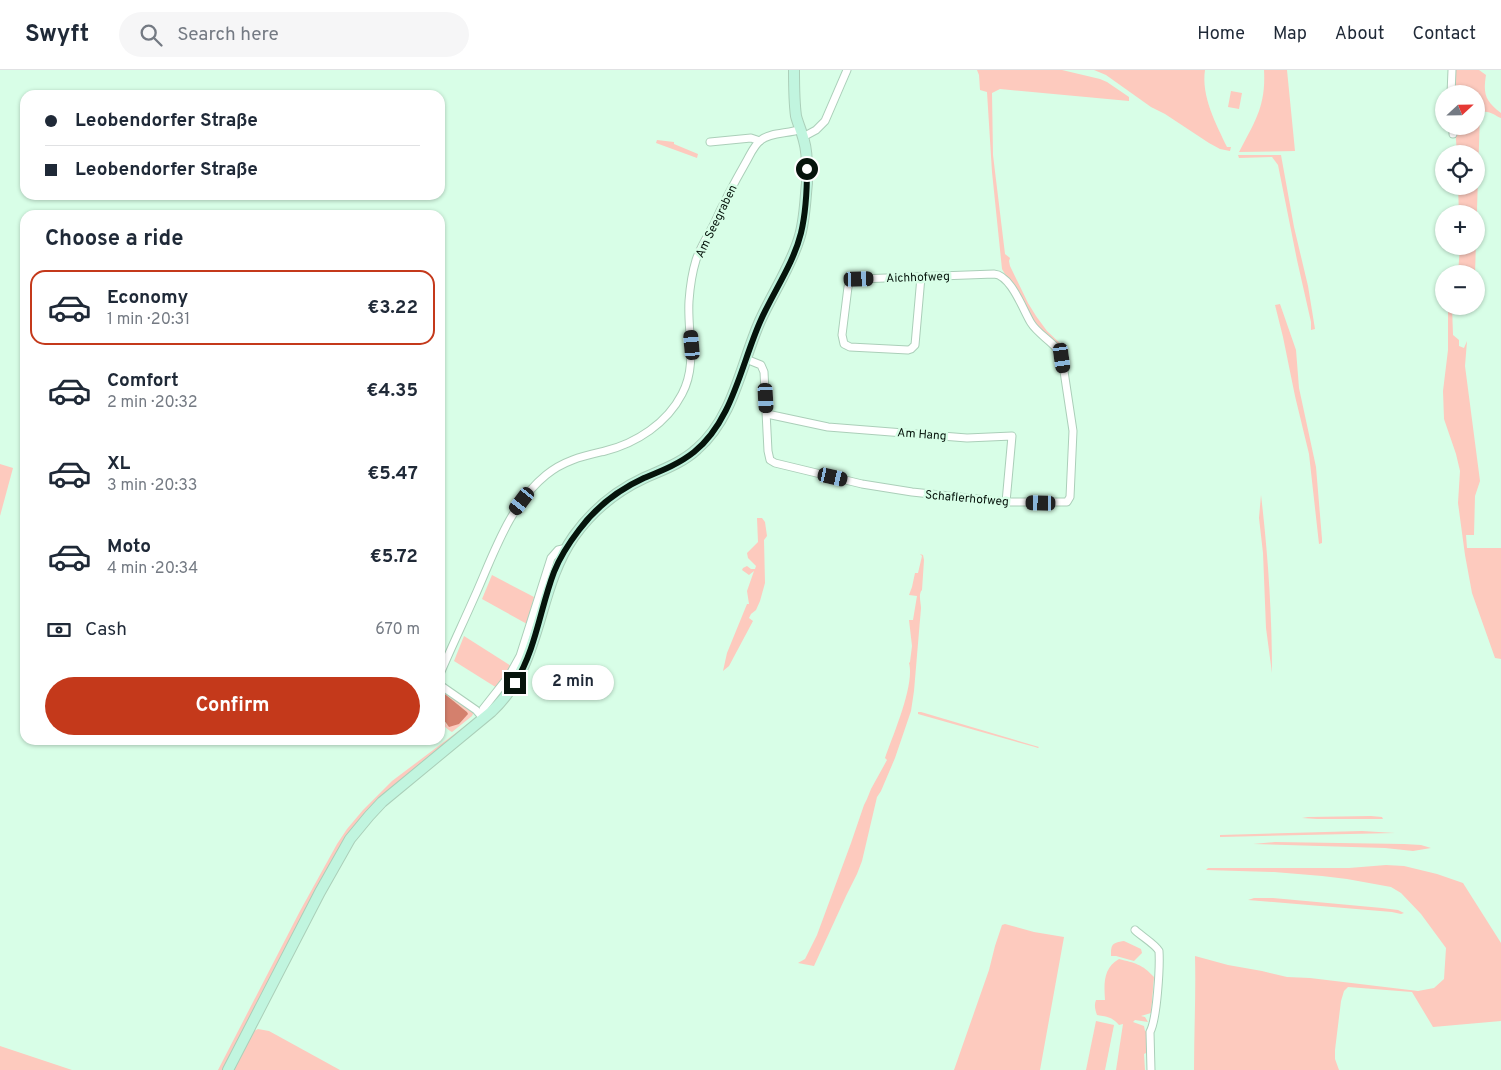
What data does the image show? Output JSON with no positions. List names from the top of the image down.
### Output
{
  "streets": {
    "street": [
      "Am Seegraben",
      "Aichhofweg",
      "Am Hang",
      "Schaflerhofweg"
    ]
  },
  "crossings": [
    ["Aichhofweg", "Schaflerhofweg"],
    ["Am Hang", "Schaflerhofweg"]
  ],
  "north": "right",
  "page": {
    "header": "Swyft",
    "search": "Search here",
    "nav": [
      "Home",
      "Map",
      "About",
      "Contact"
    ],
    "map_buttons": ["+", "−"],
    "banner": ["Leobendorfer Straße", "Leobendorfer Straße"],
    "heading": "Choose a ride",
    "list": [
      {
        "name": "Economy",
        "note": "1 min · 20:31",
        "value": "€3.22"
      },
      {
        "name": "Comfort",
        "note": "2 min · 20:32",
        "value": "€4.35"
      },
      {
        "name": "XL",
        "note": "3 min · 20:33",
        "value": "€5.47"
      },
      {
        "name": "Moto",
        "note": "4 min · 20:34",
        "value": "€5.72"
      }
    ],
    "pay": ["Cash", "670 m"],
    "bubble": "2 min",
    "buttons": "Confirm"
  }
}
